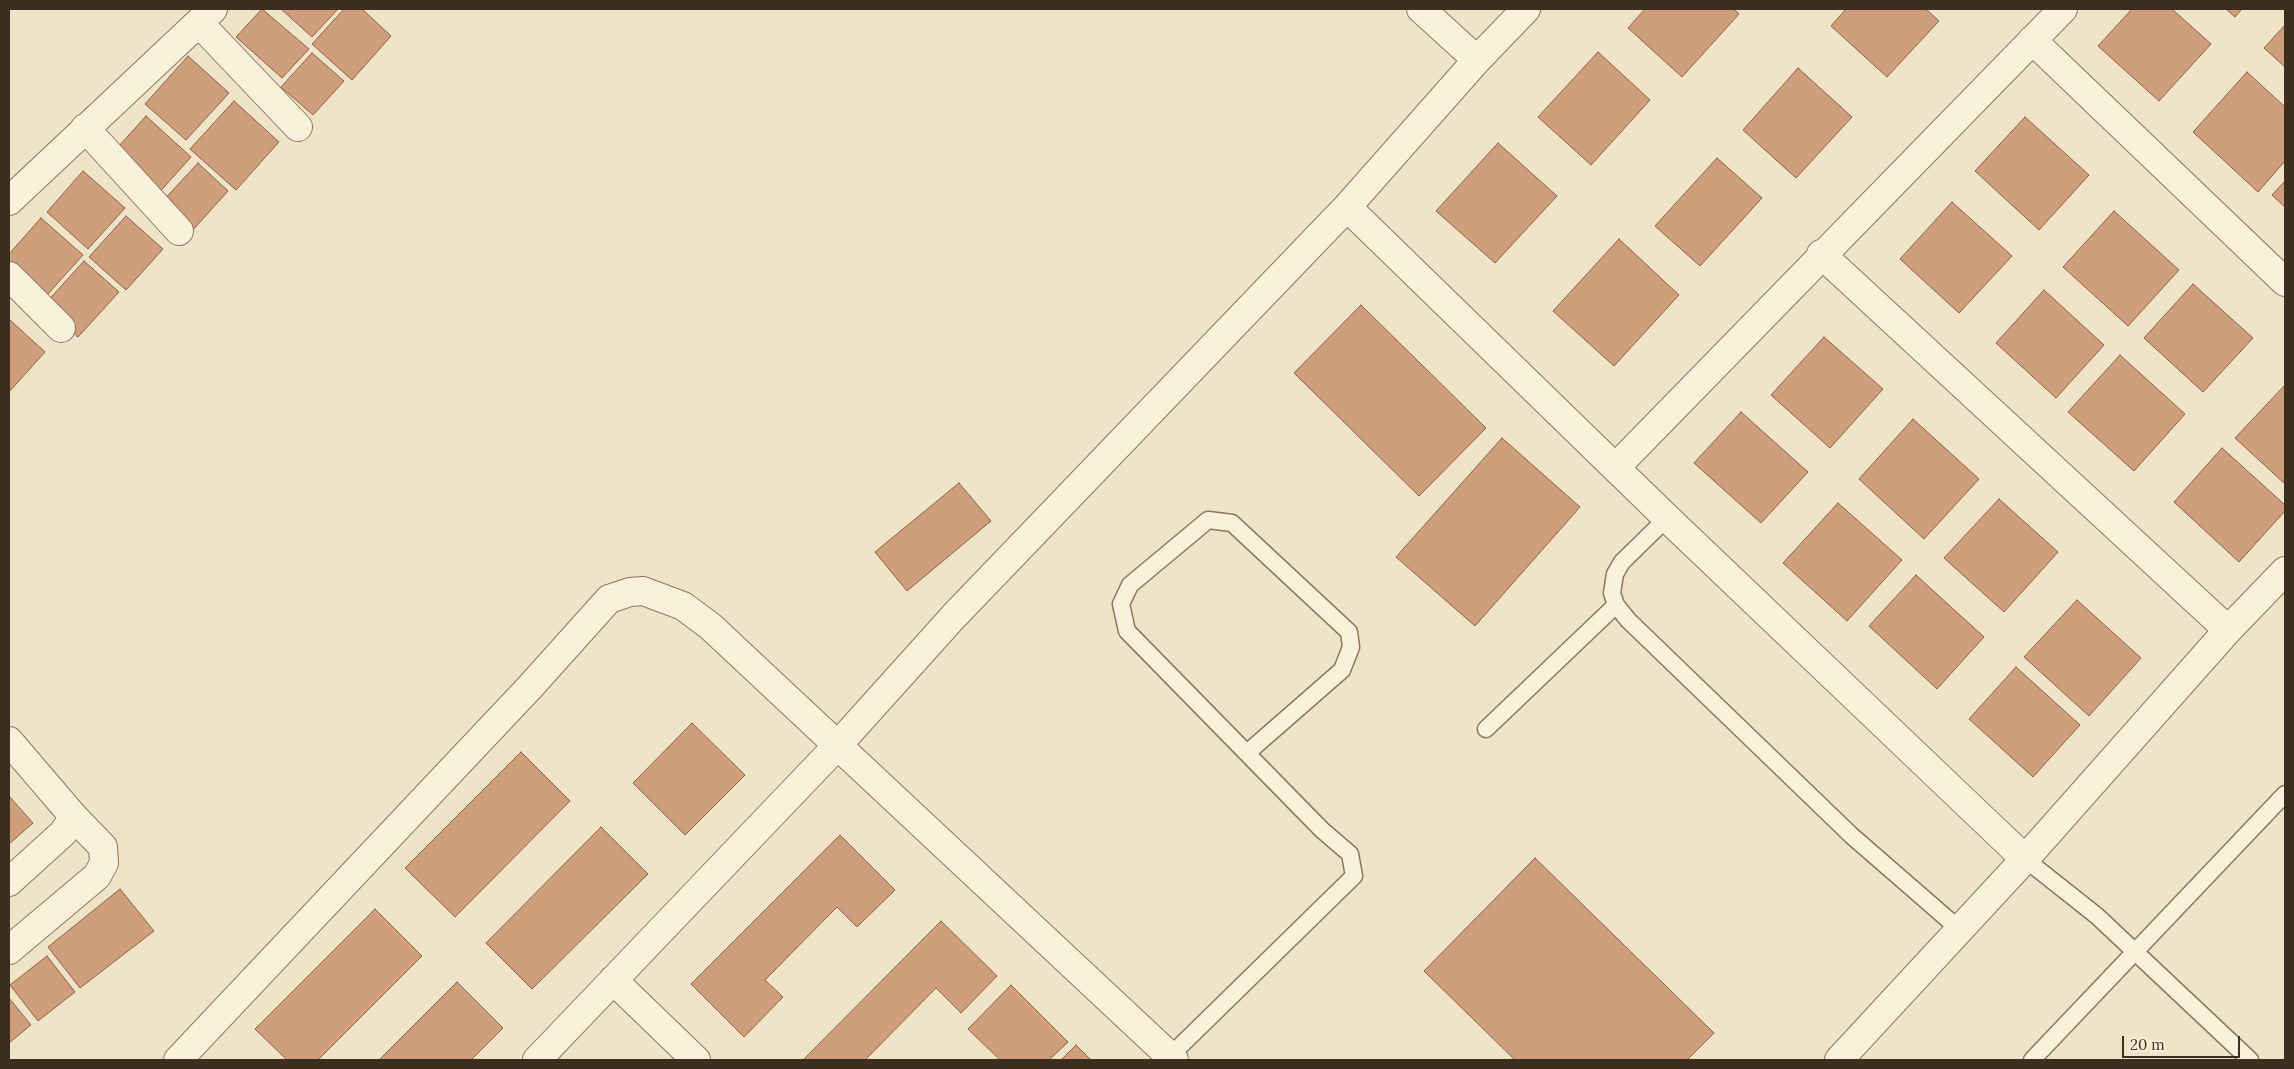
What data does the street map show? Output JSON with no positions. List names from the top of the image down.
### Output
{
  "scale_bar": "20 m"
}
